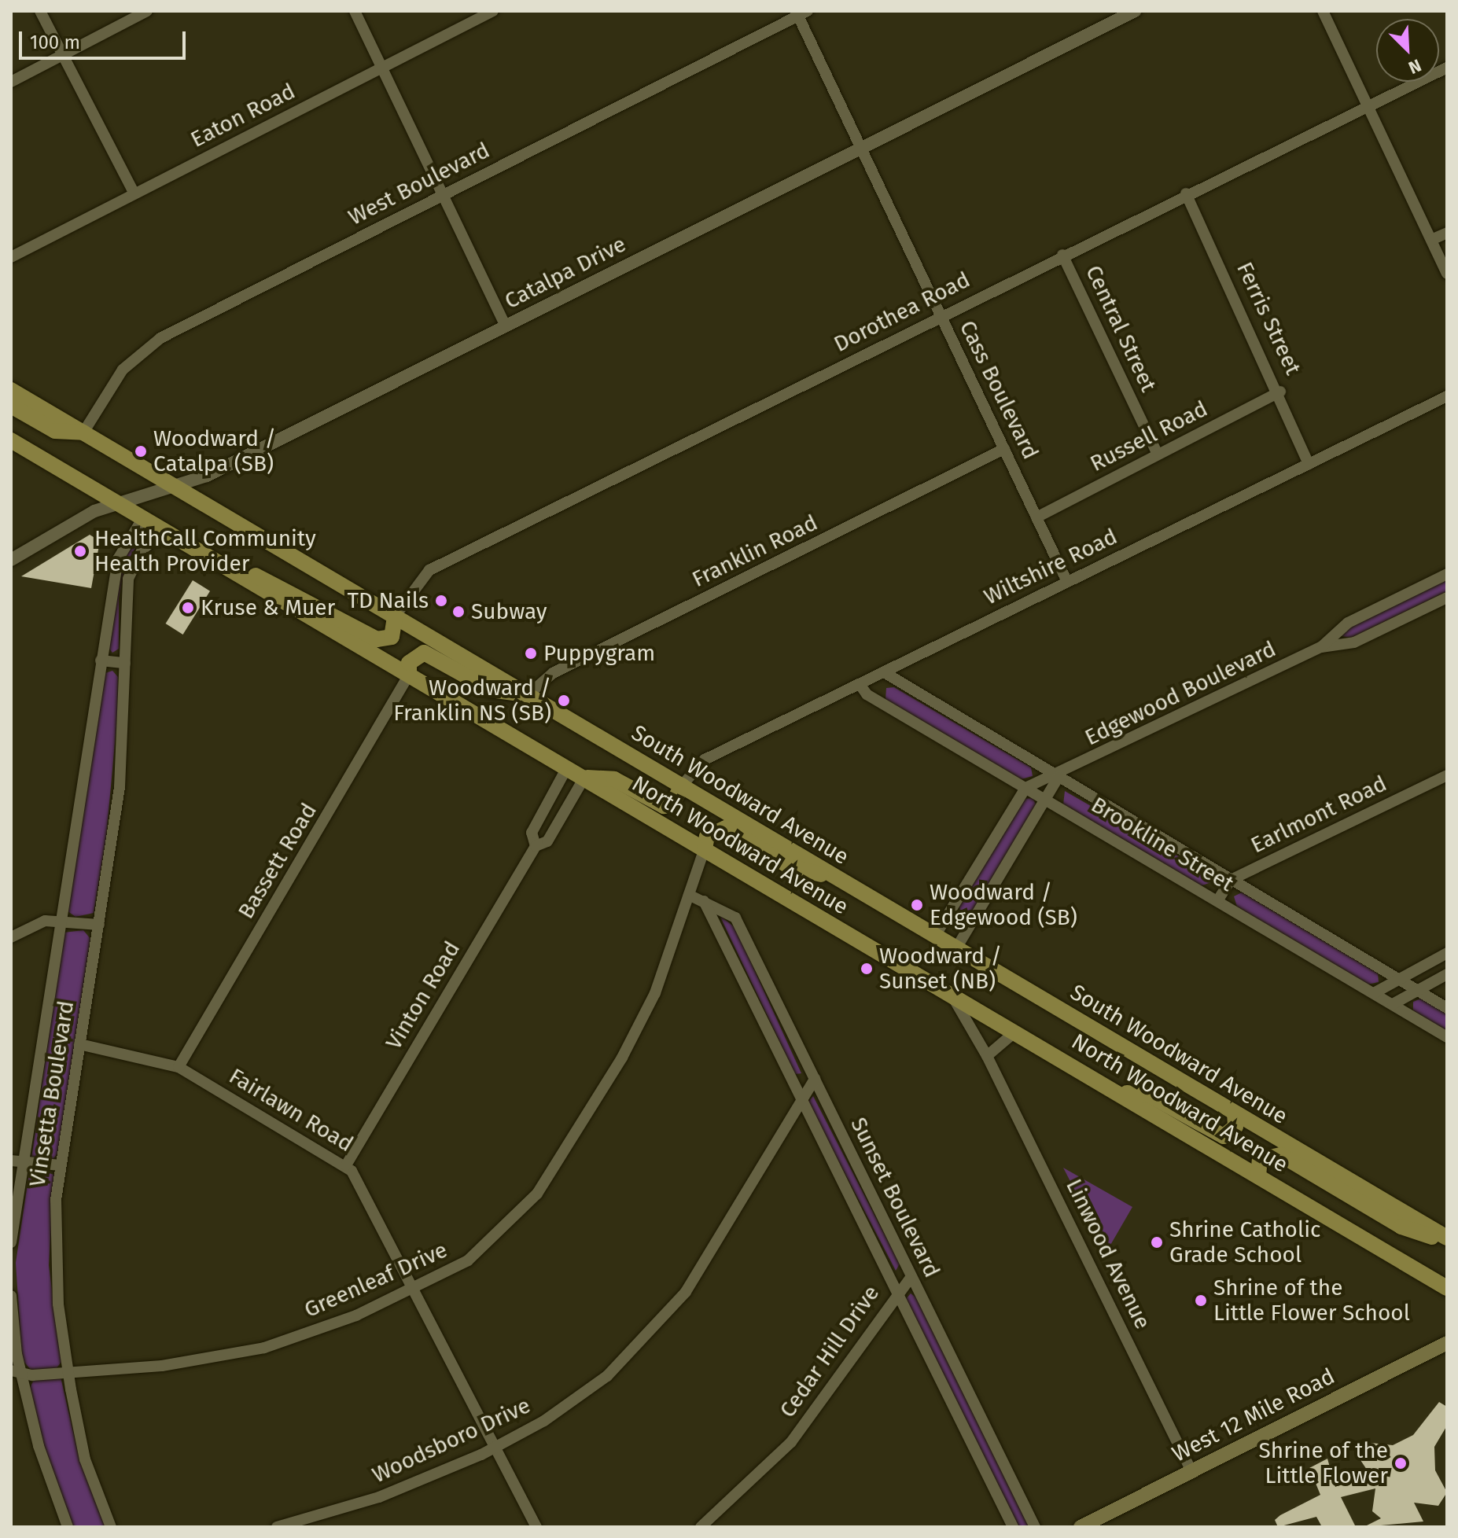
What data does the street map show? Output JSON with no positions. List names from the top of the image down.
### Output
{
  "streets": {
    "main road": ["South Woodward Avenue", "North Woodward Avenue", "West 12 Mile Road"],
    "street": [
      "Eaton Road",
      "West Boulevard",
      "Catalpa Drive",
      "Dorothea Road",
      "Ferris Street",
      "Central Street",
      "Cass Boulevard",
      "Russell Road",
      "Franklin Road",
      "Wiltshire Road",
      "Edgewood Boulevard",
      "Earlmont Road",
      "Brookline Street",
      "Bassett Road",
      "Vinton Road",
      "Vinsetta Boulevard",
      "Fairlawn Road",
      "Sunset Boulevard",
      "Linwood Avenue",
      "Greenleaf Drive",
      "Cedar Hill Drive",
      "Woodsboro Drive"
    ]
  },
  "crossings": [
    ["West Boulevard", "Cass Boulevard"],
    ["West Boulevard", "South Woodward Avenue"],
    ["Catalpa Drive", "Cass Boulevard"],
    ["Catalpa Drive", "South Woodward Avenue"],
    ["Catalpa Drive", "North Woodward Avenue"],
    ["Dorothea Road", "Ferris Street"],
    ["Dorothea Road", "Central Street"],
    ["Dorothea Road", "Cass Boulevard"],
    ["Dorothea Road", "South Woodward Avenue"],
    ["Ferris Street", "Russell Road"],
    ["Ferris Street", "Wiltshire Road"],
    ["Central Street", "Russell Road"],
    ["Cass Boulevard", "Russell Road"],
    ["Cass Boulevard", "Franklin Road"],
    ["Cass Boulevard", "Wiltshire Road"],
    ["Franklin Road", "South Woodward Avenue"],
    ["Wiltshire Road", "South Woodward Avenue"],
    ["Wiltshire Road", "Brookline Street"],
    ["Edgewood Boulevard", "Brookline Street"],
    ["Earlmont Road", "Brookline Street"],
    ["North Woodward Avenue", "Bassett Road"],
    ["North Woodward Avenue", "Vinton Road"],
    ["North Woodward Avenue", "Vinsetta Boulevard"],
    ["North Woodward Avenue", "Linwood Avenue"],
    ["North Woodward Avenue", "Greenleaf Drive"],
    ["Bassett Road", "Fairlawn Road"],
    ["Vinton Road", "Fairlawn Road"],
    ["Vinsetta Boulevard", "Fairlawn Road"],
    ["Vinsetta Boulevard", "Greenleaf Drive"],
    ["Fairlawn Road", "Greenleaf Drive"],
    ["Fairlawn Road", "Woodsboro Drive"],
    ["Sunset Boulevard", "Greenleaf Drive"],
    ["Sunset Boulevard", "Cedar Hill Drive"],
    ["Sunset Boulevard", "Woodsboro Drive"],
    ["Linwood Avenue", "West 12 Mile Road"]
  ],
  "places": [
    "Woodward / Catalpa (SB)",
    "HealthCall Community Health Provider",
    "TD Nails",
    "Kruse & Muer",
    "Subway",
    "Puppygram",
    "Woodward / Franklin NS (SB)",
    "Woodward / Edgewood (SB)",
    "Woodward / Sunset (NB)",
    "Shrine Catholic Grade School",
    "Shrine of the Little Flower School",
    "Shrine of the Little Flower"
  ],
  "scale_bar": "100 m",
  "north": "bottom right"
}
